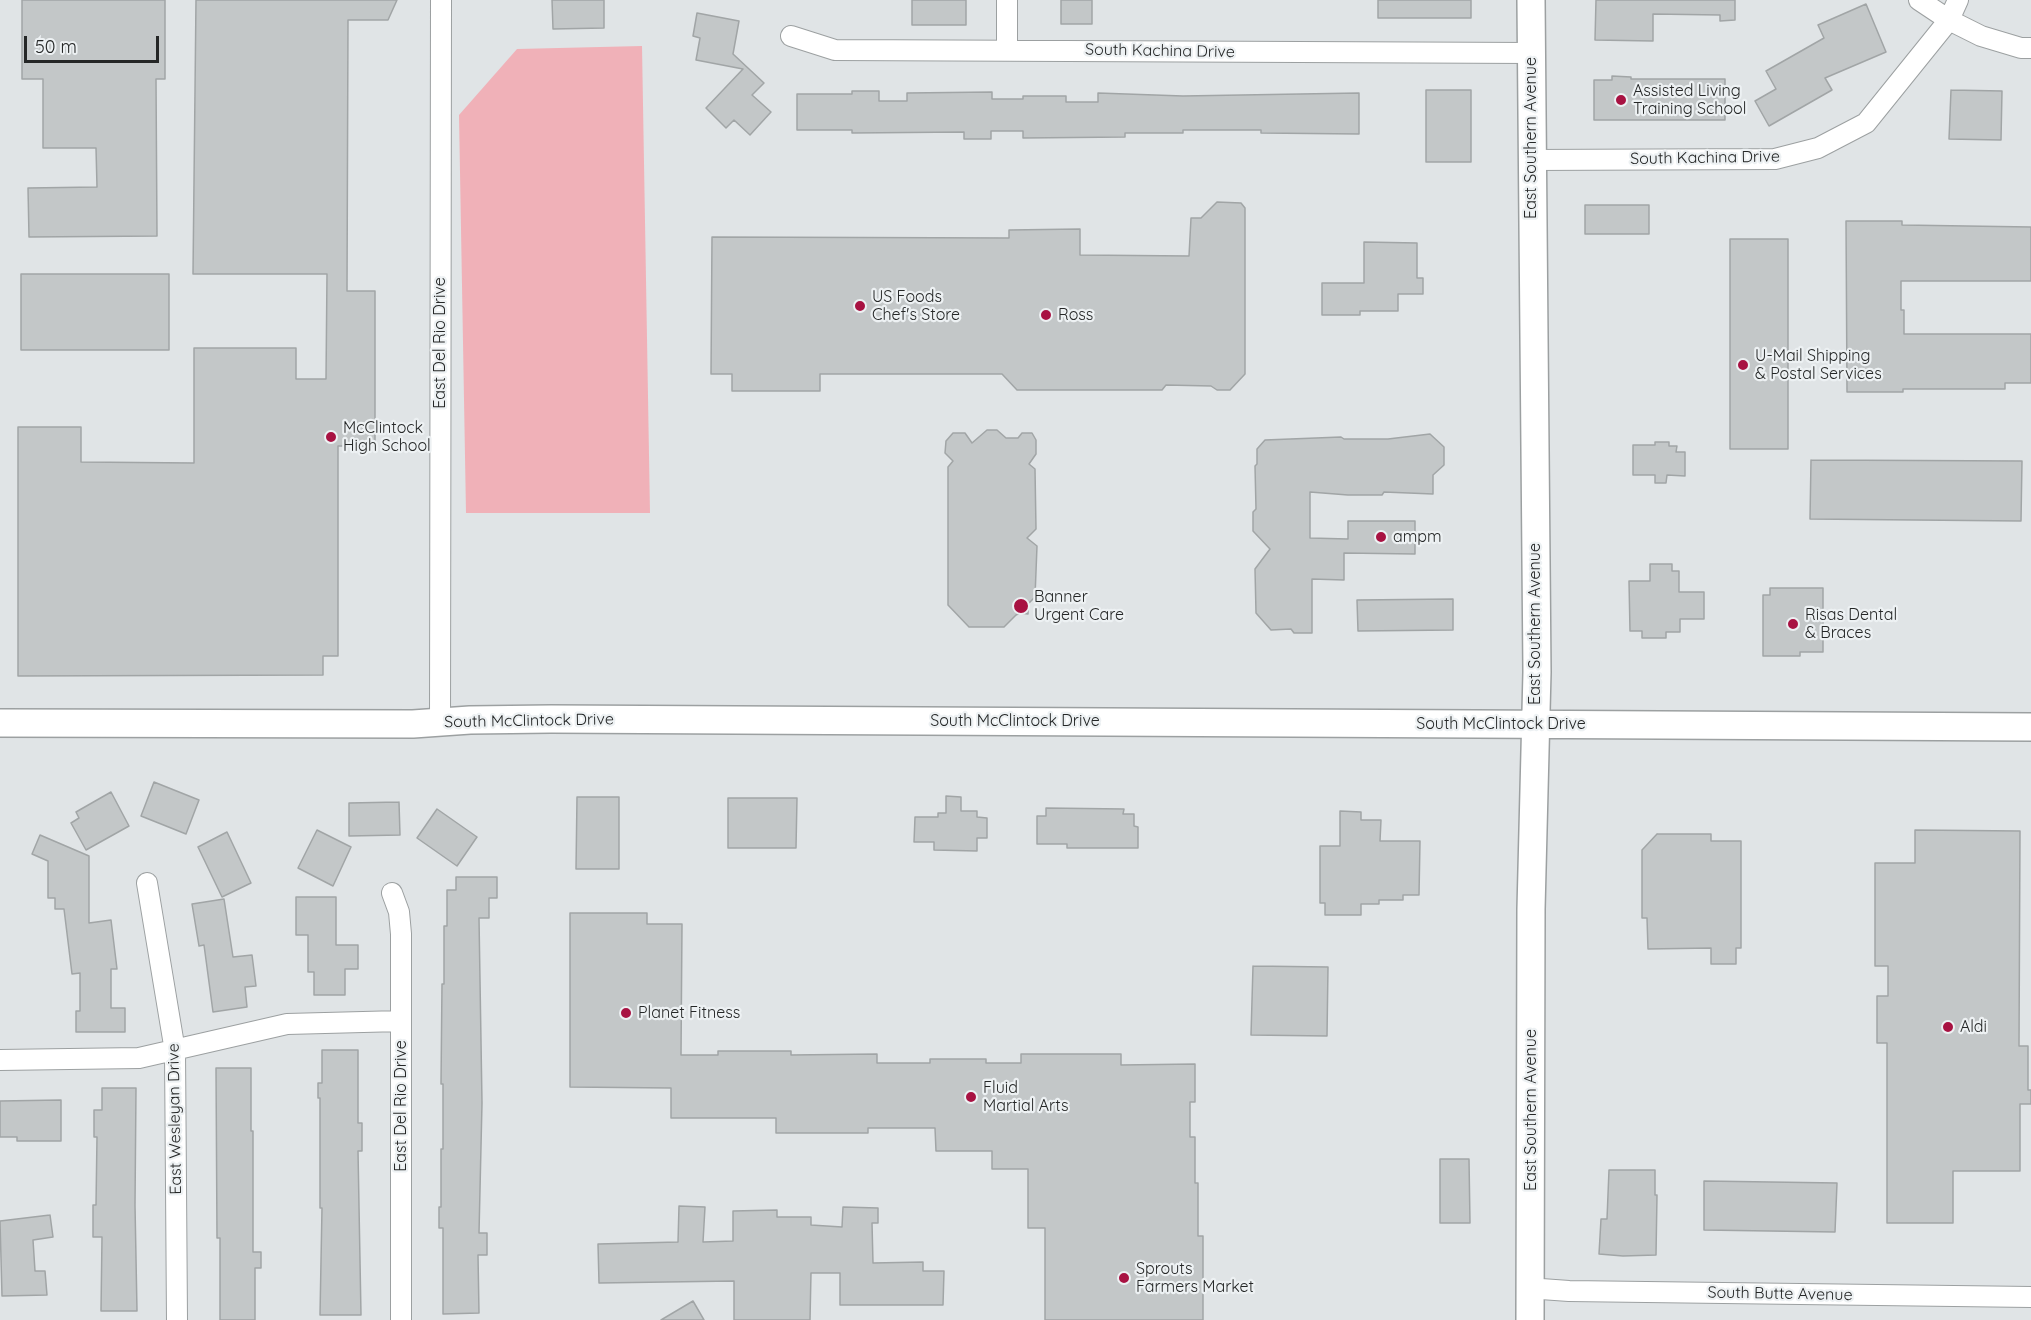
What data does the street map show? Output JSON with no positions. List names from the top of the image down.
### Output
{
  "streets": {
    "main road": ["East Southern Avenue", "South McClintock Drive"],
    "street": [
      "South Kachina Drive",
      "East Del Rio Drive",
      "East Wesleyan Drive",
      "South Butte Avenue"
    ]
  },
  "crossings": [
    ["South Kachina Drive", "East Southern Avenue"],
    ["East Southern Avenue", "South McClintock Drive"],
    ["East Southern Avenue", "South Butte Avenue"],
    ["East Del Rio Drive", "South McClintock Drive"]
  ],
  "places": [
    "Assisted Living Training School",
    "US Foods Chef's Store",
    "Ross",
    "U-Mail Shipping & Postal Services",
    "McClintock High School",
    "ampm",
    "Banner Urgent Care",
    "Risas Dental & Braces",
    "Planet Fitness",
    "Aldi",
    "Fluid Martial Arts",
    "Sprouts Farmers Market"
  ],
  "scale_bar": "50 m"
}
